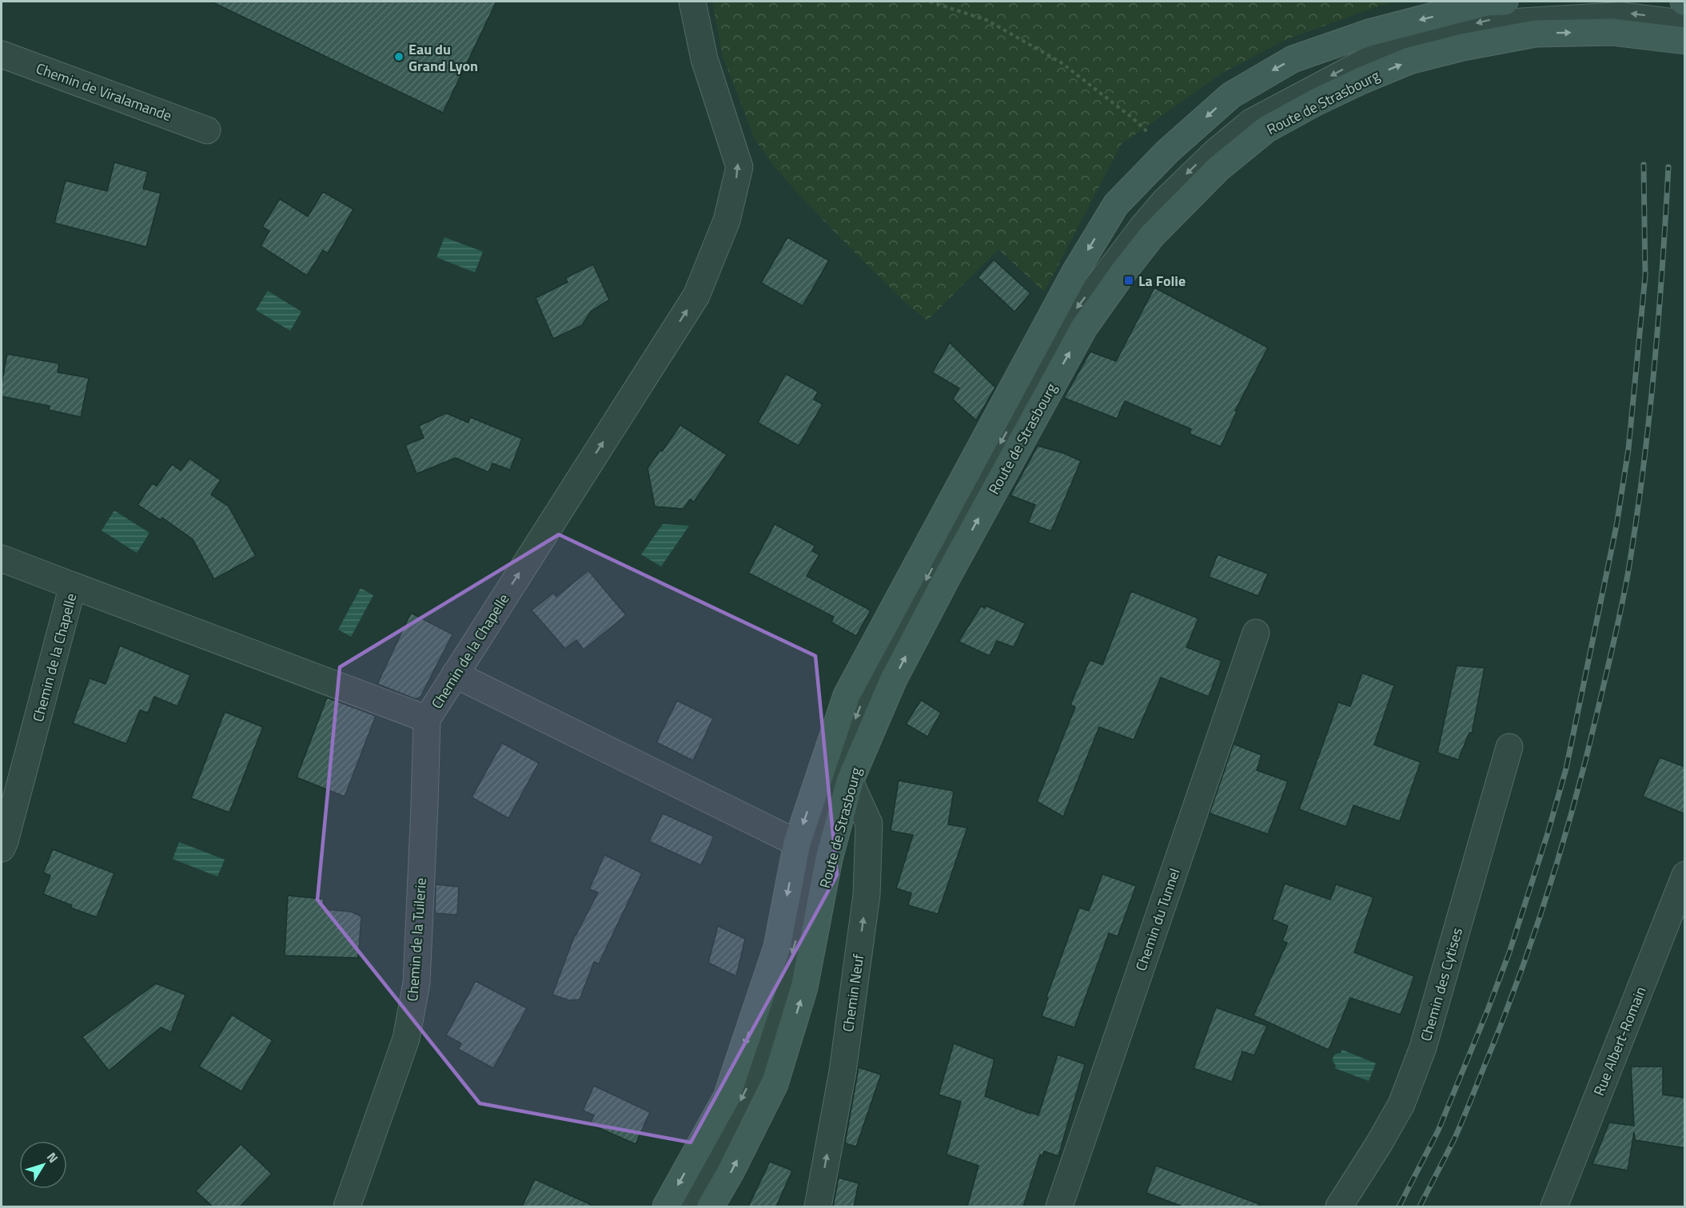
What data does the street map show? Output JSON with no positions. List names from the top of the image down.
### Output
{
  "streets": {
    "main road": ["Route de Strasbourg"],
    "street": [
      "Chemin de Viralamande",
      "Chemin de la Chapelle",
      "Chemin du Tunnel",
      "Chemin de la Tuilerie",
      "Chemin des Cytises",
      "Chemin Neuf",
      "Rue Albert-Romain"
    ]
  },
  "crossings": [
    ["Route de Strasbourg", "Chemin Neuf"],
    ["Chemin de la Chapelle", "Chemin de la Tuilerie"]
  ],
  "one_way": ["Chemin de la Chapelle", "Chemin Neuf"],
  "places": {
    "other": ["Eau du Grand Lyon"],
    "transit": ["La Folie"]
  },
  "north": "top right"
}
